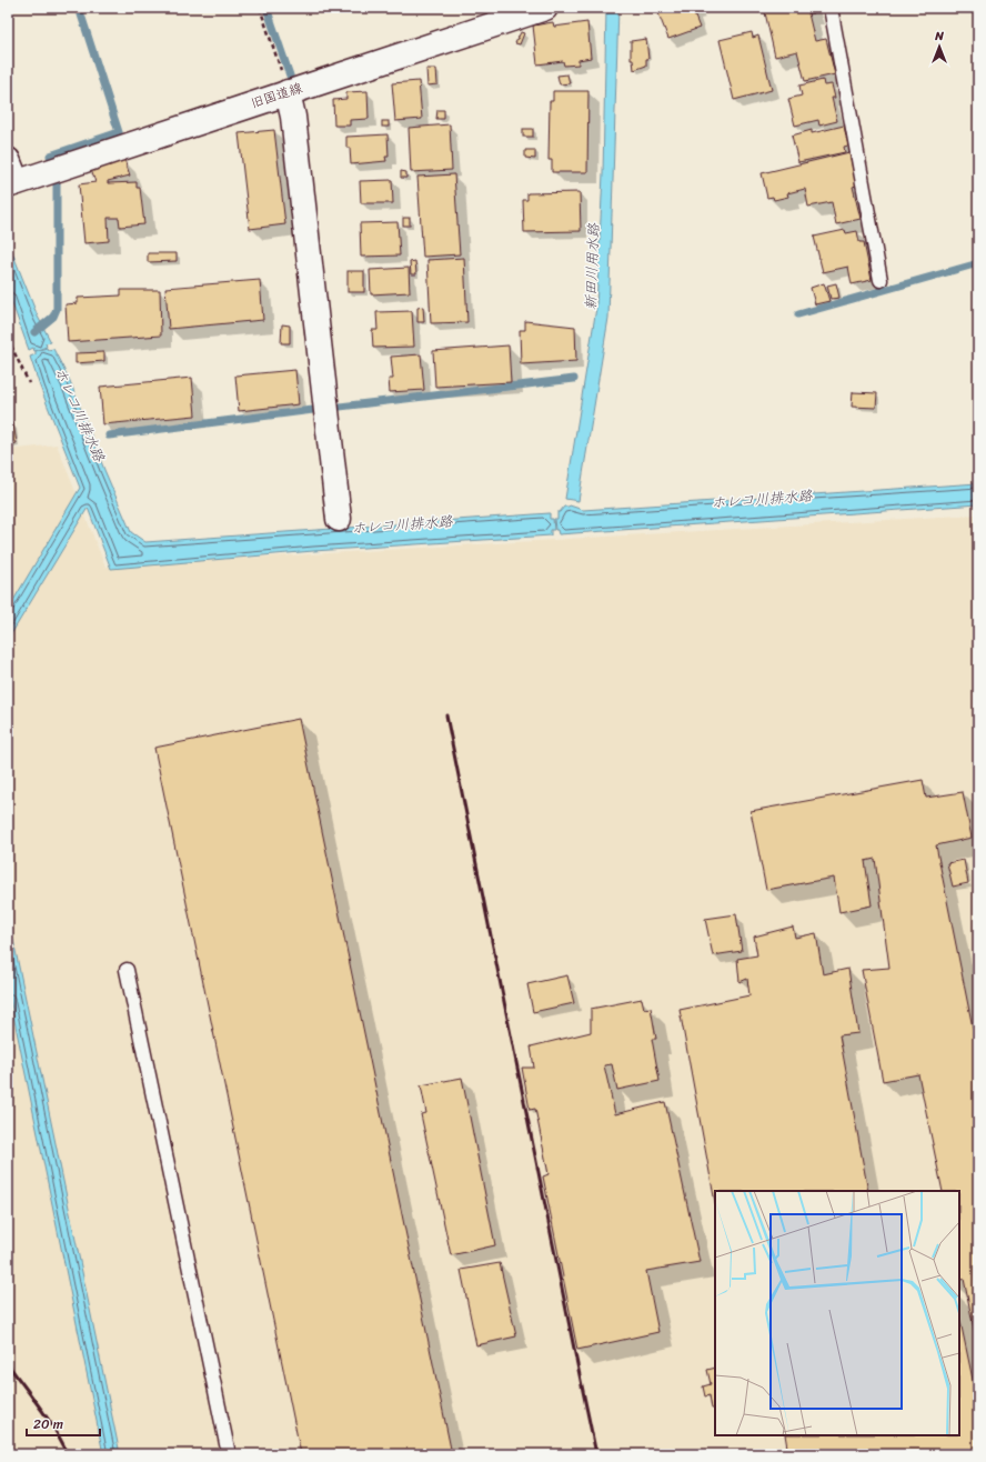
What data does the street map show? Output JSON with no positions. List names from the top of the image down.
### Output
{
  "streets": {
    "street": ["旧国道線"]
  },
  "water": ["新田川用水路", "ホレコ川排水路"],
  "scale_bar": "20 m",
  "north": "top"
}
